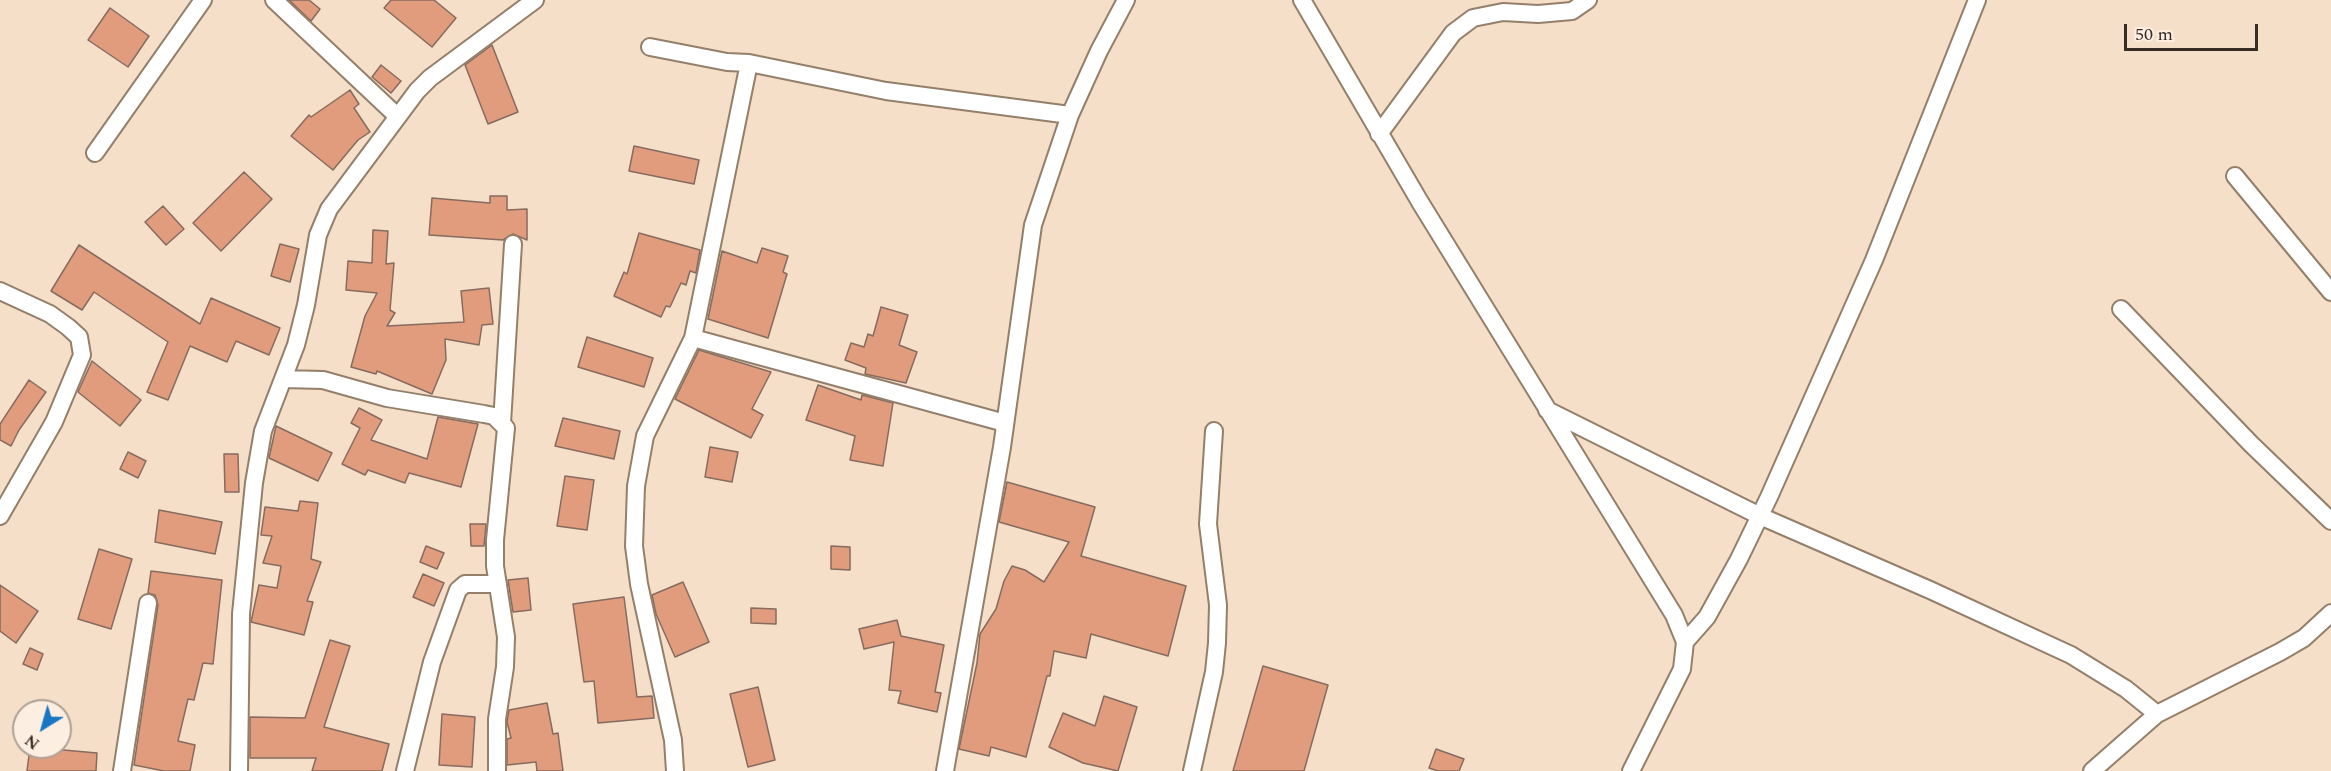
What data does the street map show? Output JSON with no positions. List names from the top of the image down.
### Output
{
  "scale_bar": "50 m",
  "north": "bottom left"
}
